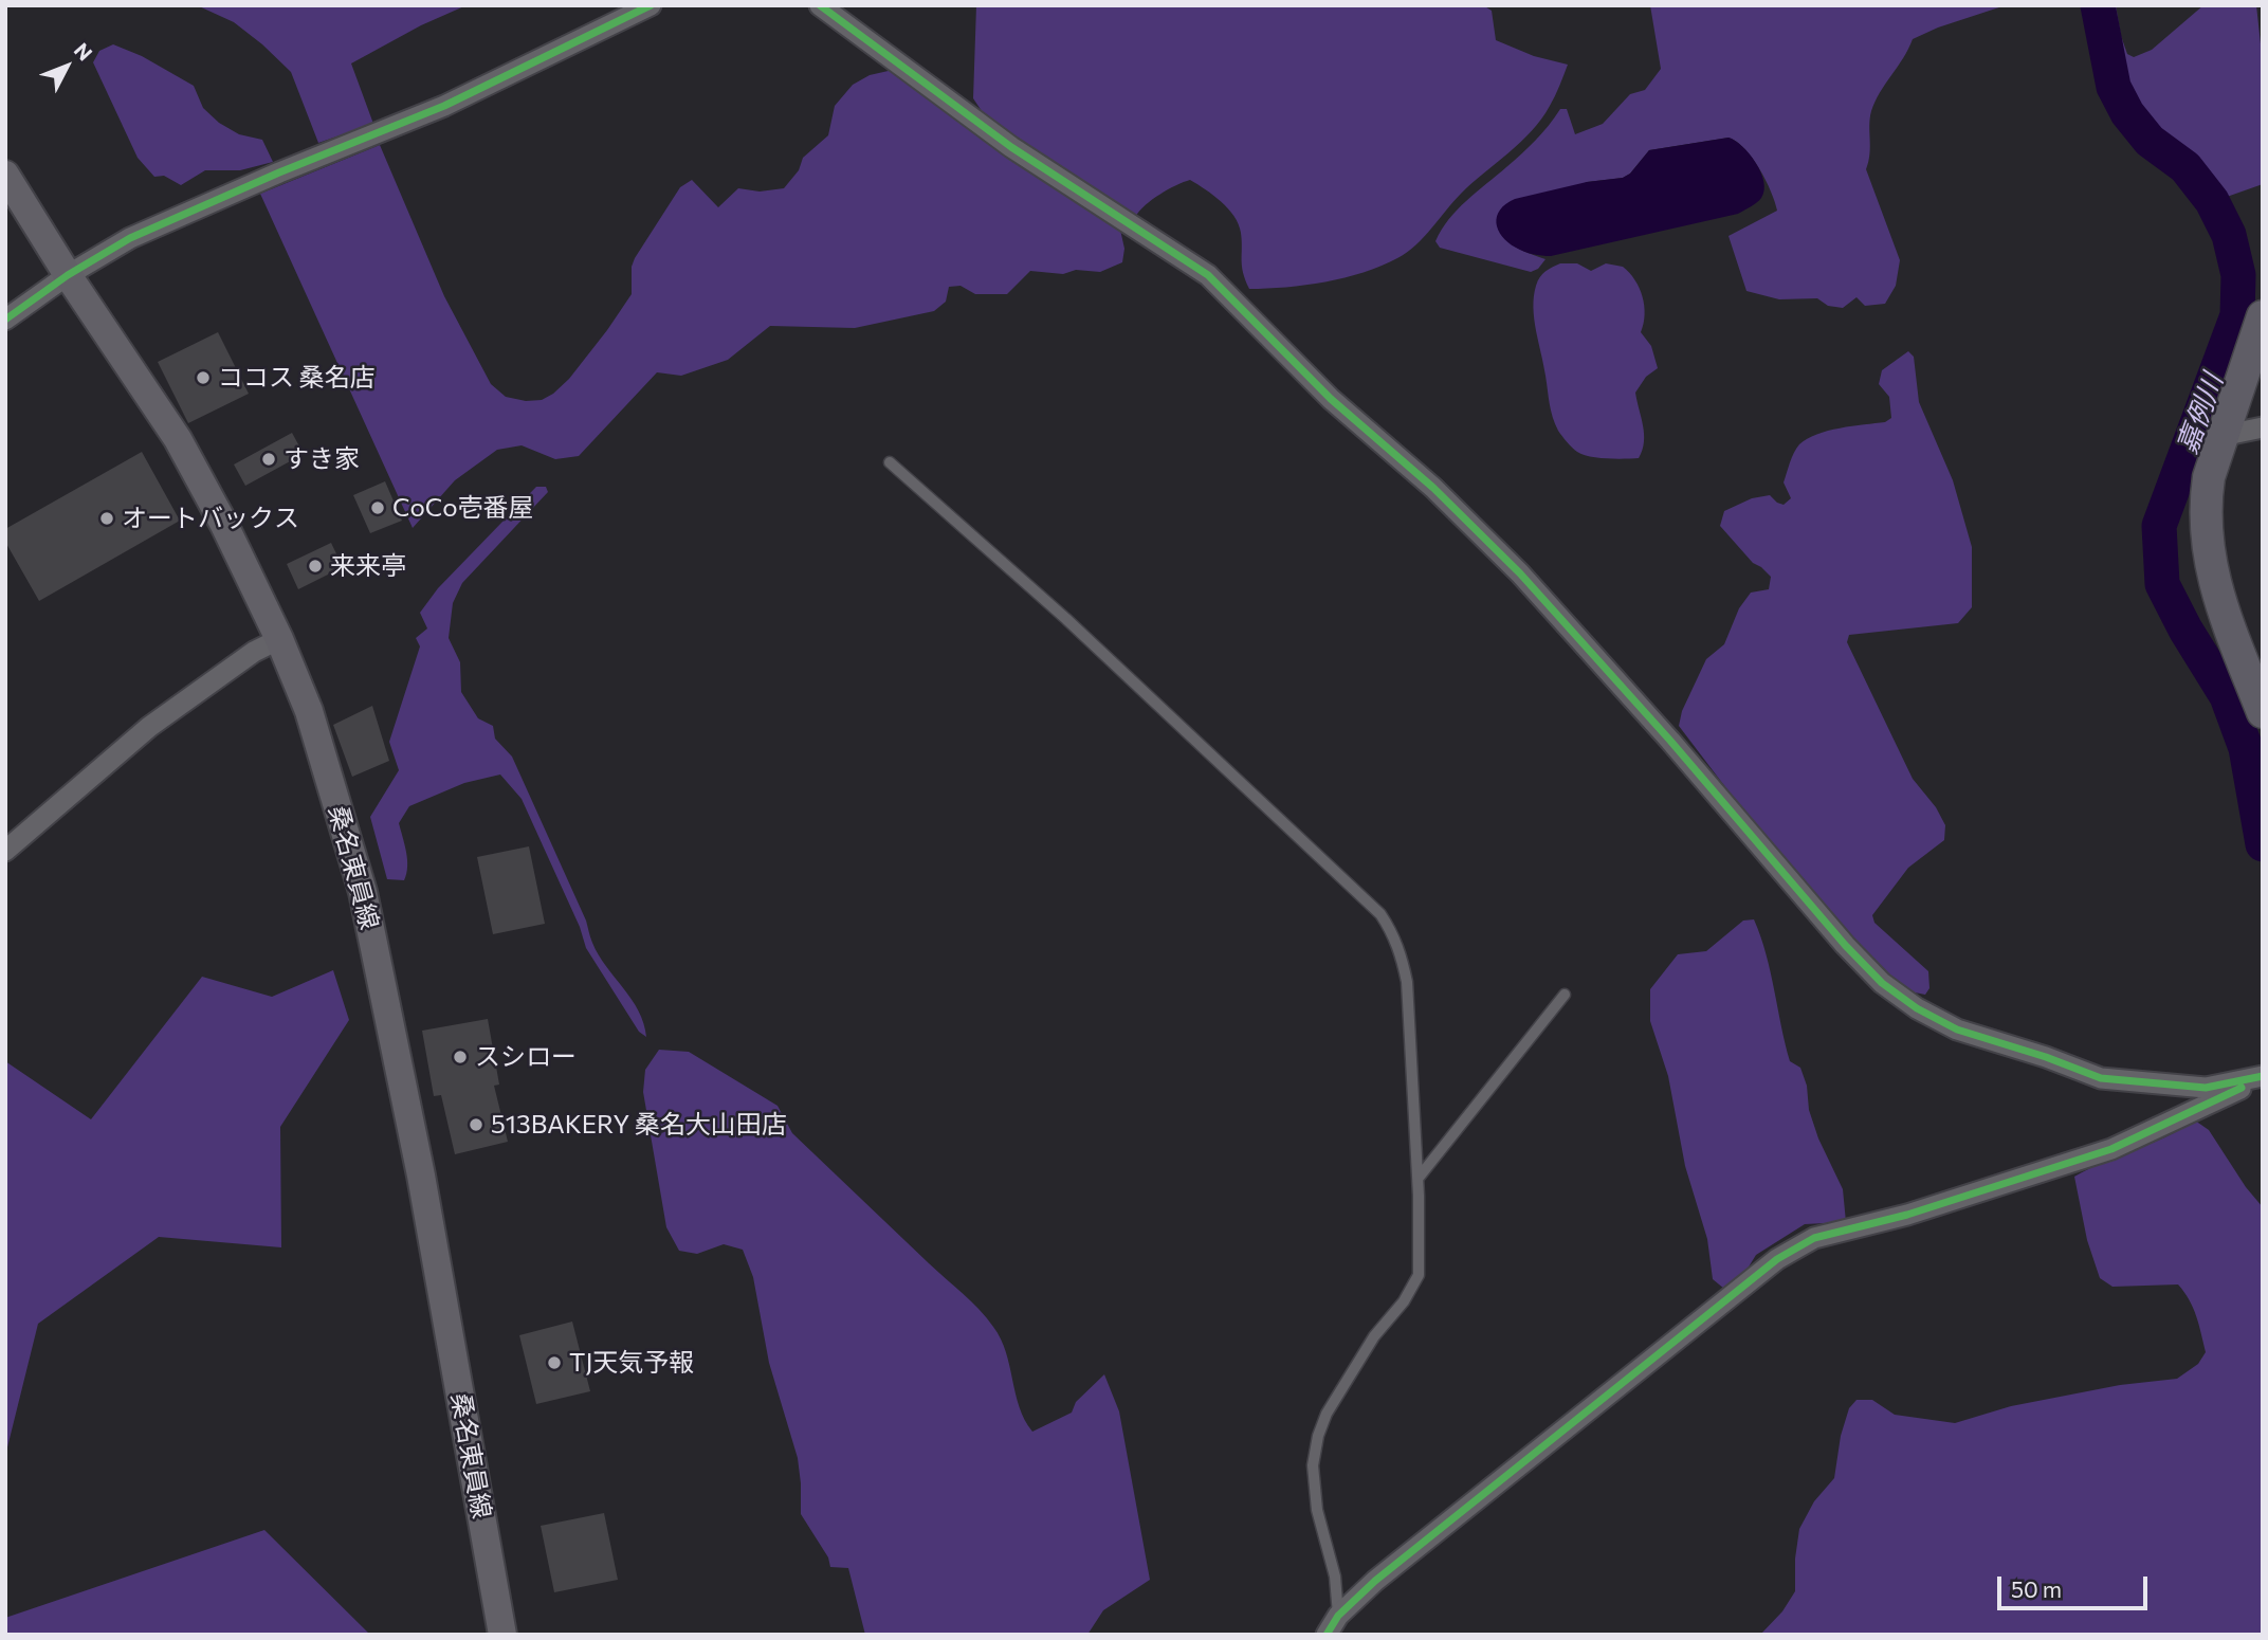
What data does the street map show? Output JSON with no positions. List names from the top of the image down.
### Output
{
  "streets": {
    "main road": ["桑名東員線"]
  },
  "water": ["嘉例川"],
  "places": [
    "ココス 桑名店",
    "すき家",
    "CoCo壱番屋",
    "オートバックス",
    "来来亭",
    "スシロー",
    "513BAKERY 桑名大山田店",
    "TJ天気予報"
  ],
  "scale_bar": "50 m",
  "north": "top right"
}
